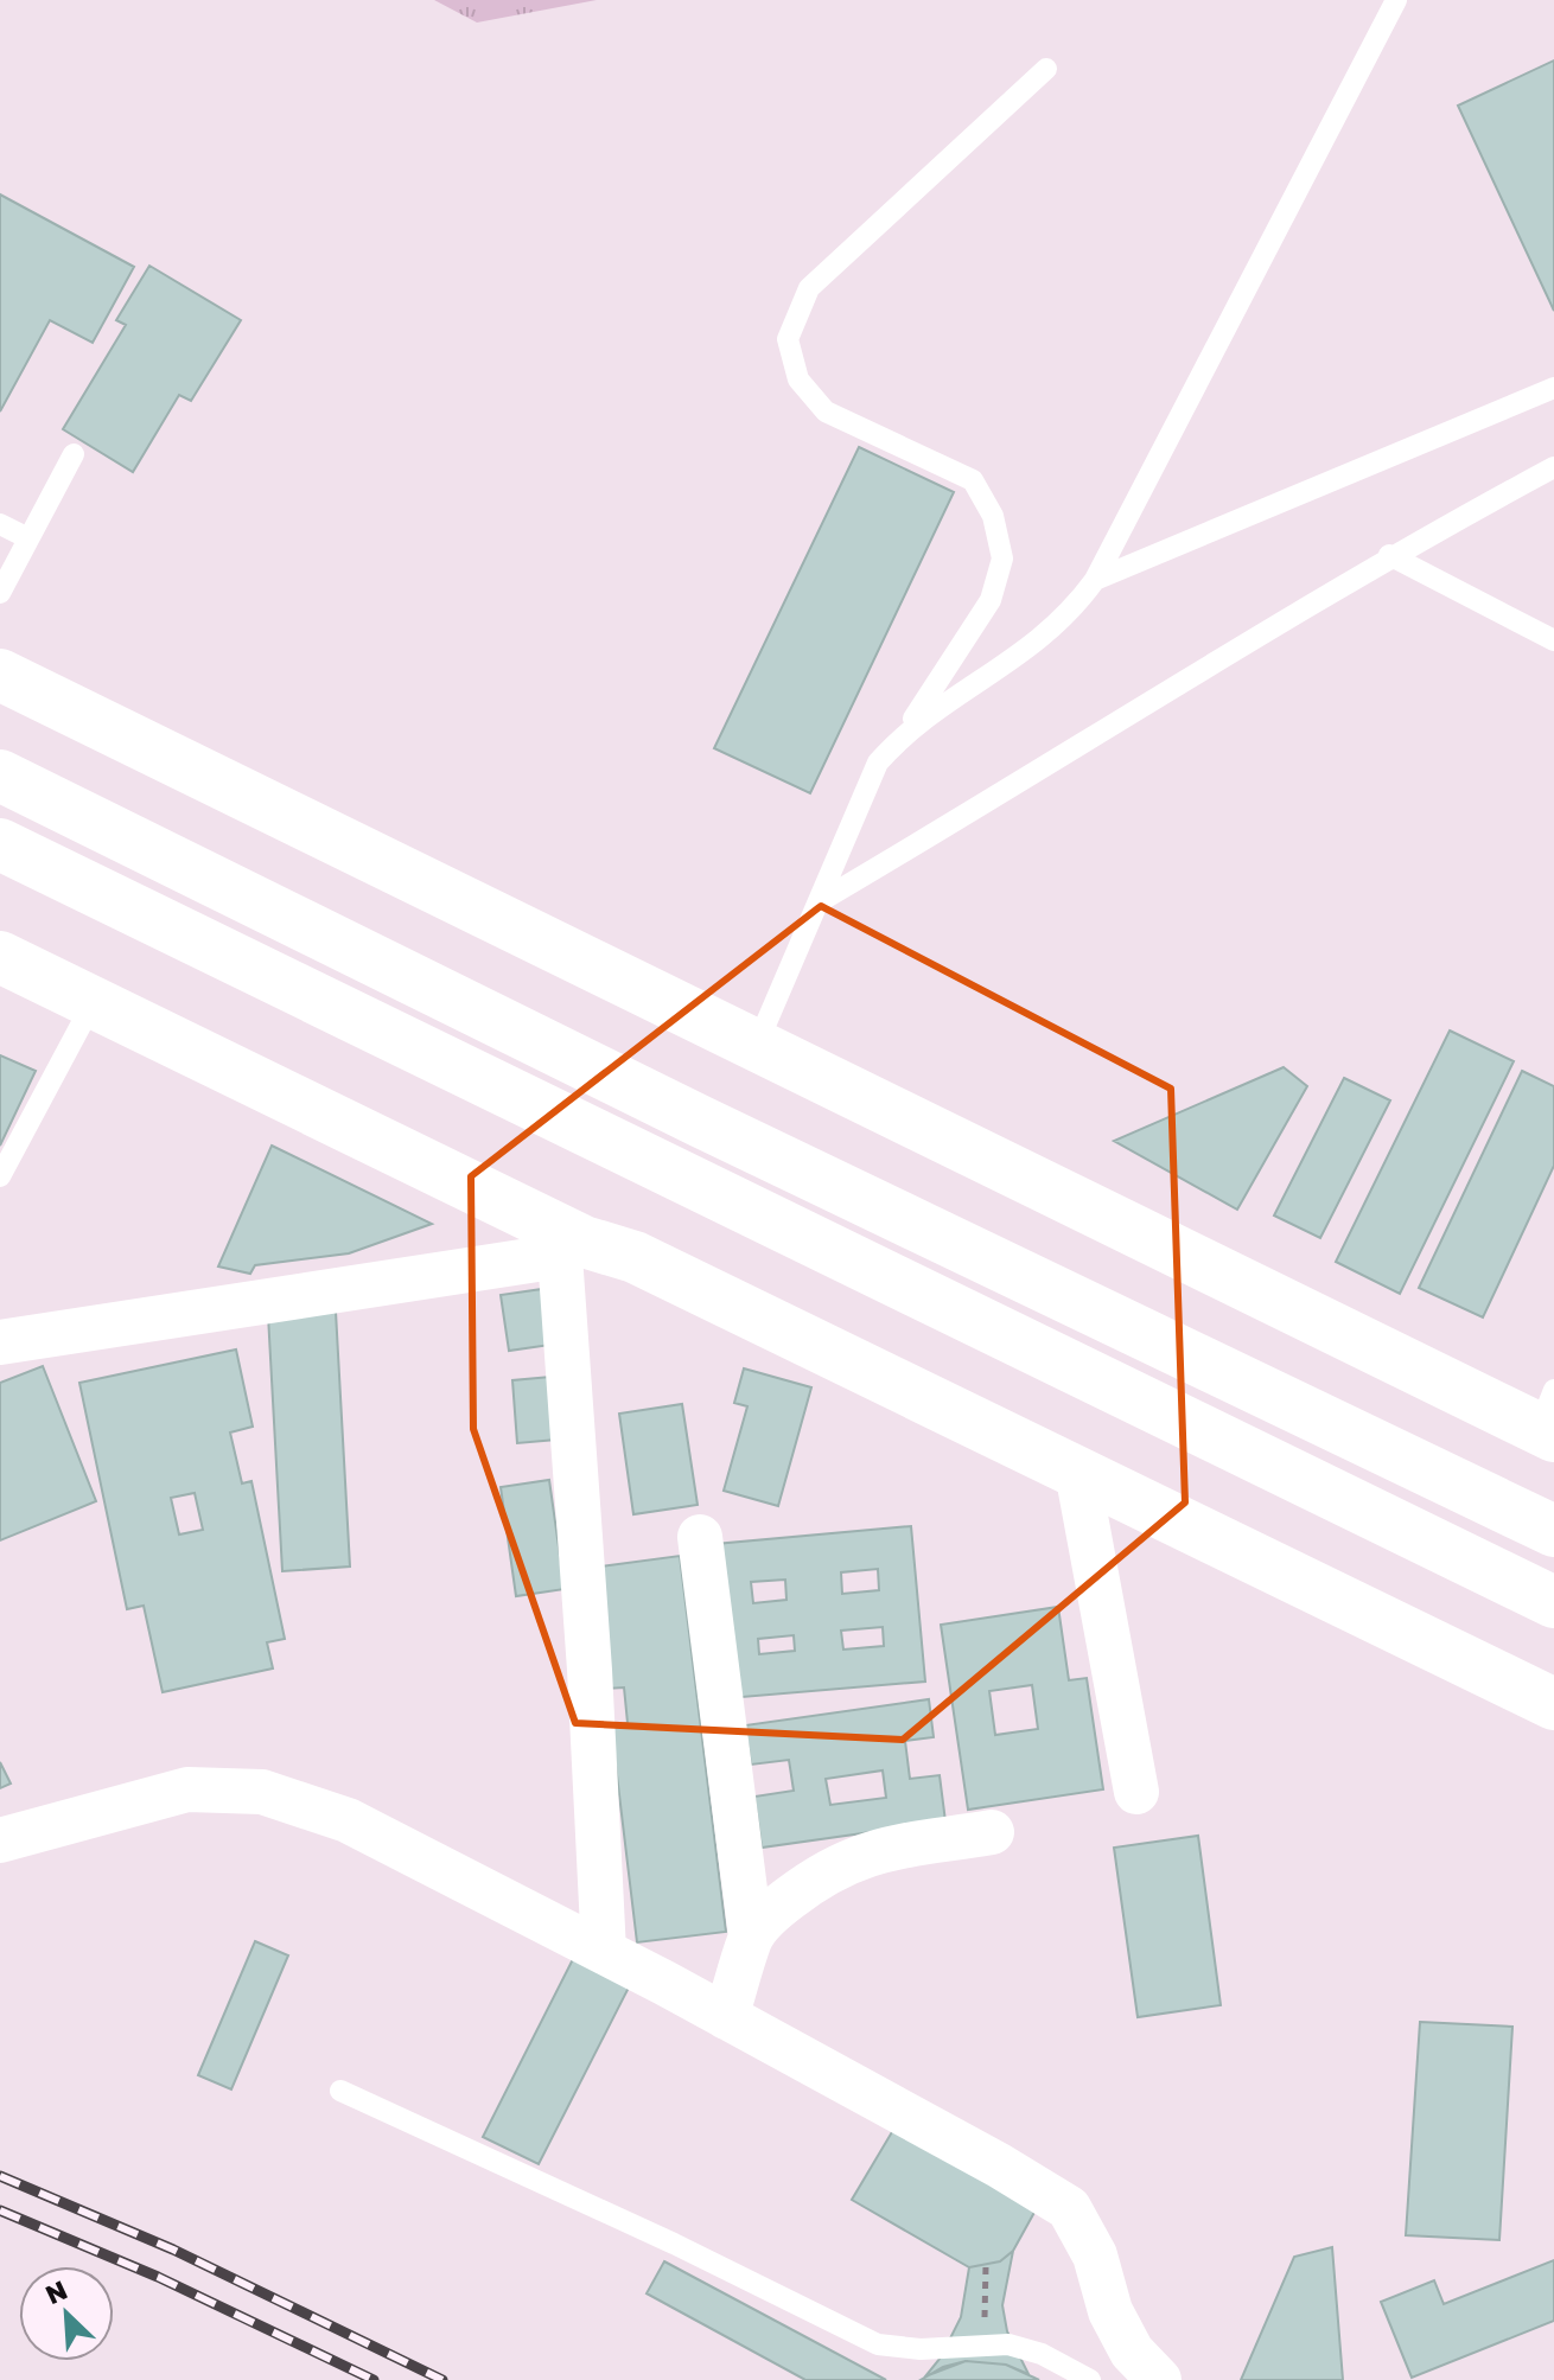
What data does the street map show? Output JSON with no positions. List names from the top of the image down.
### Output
{
  "north": "top left"
}
